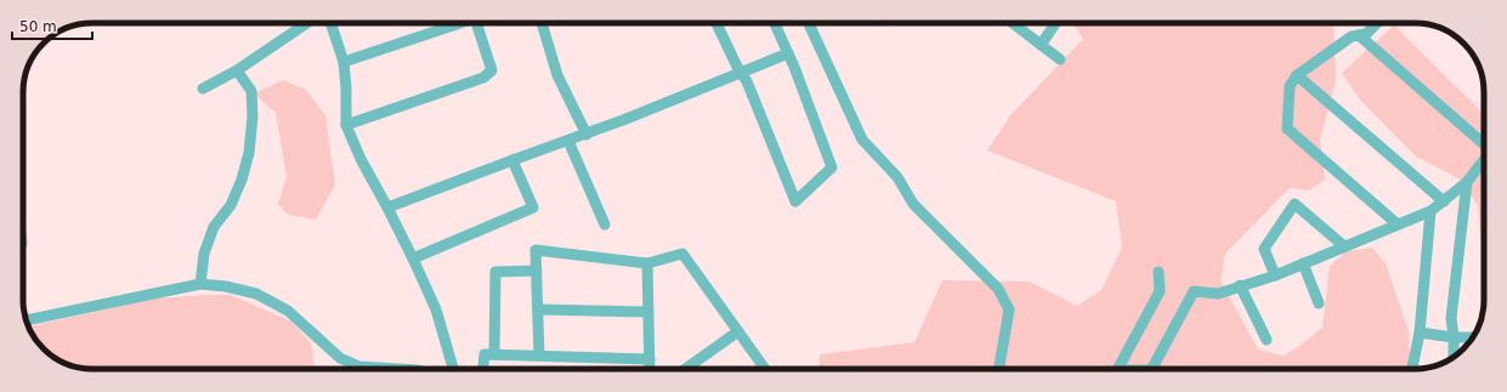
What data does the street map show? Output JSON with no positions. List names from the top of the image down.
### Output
{
  "scale_bar": "50 m"
}
